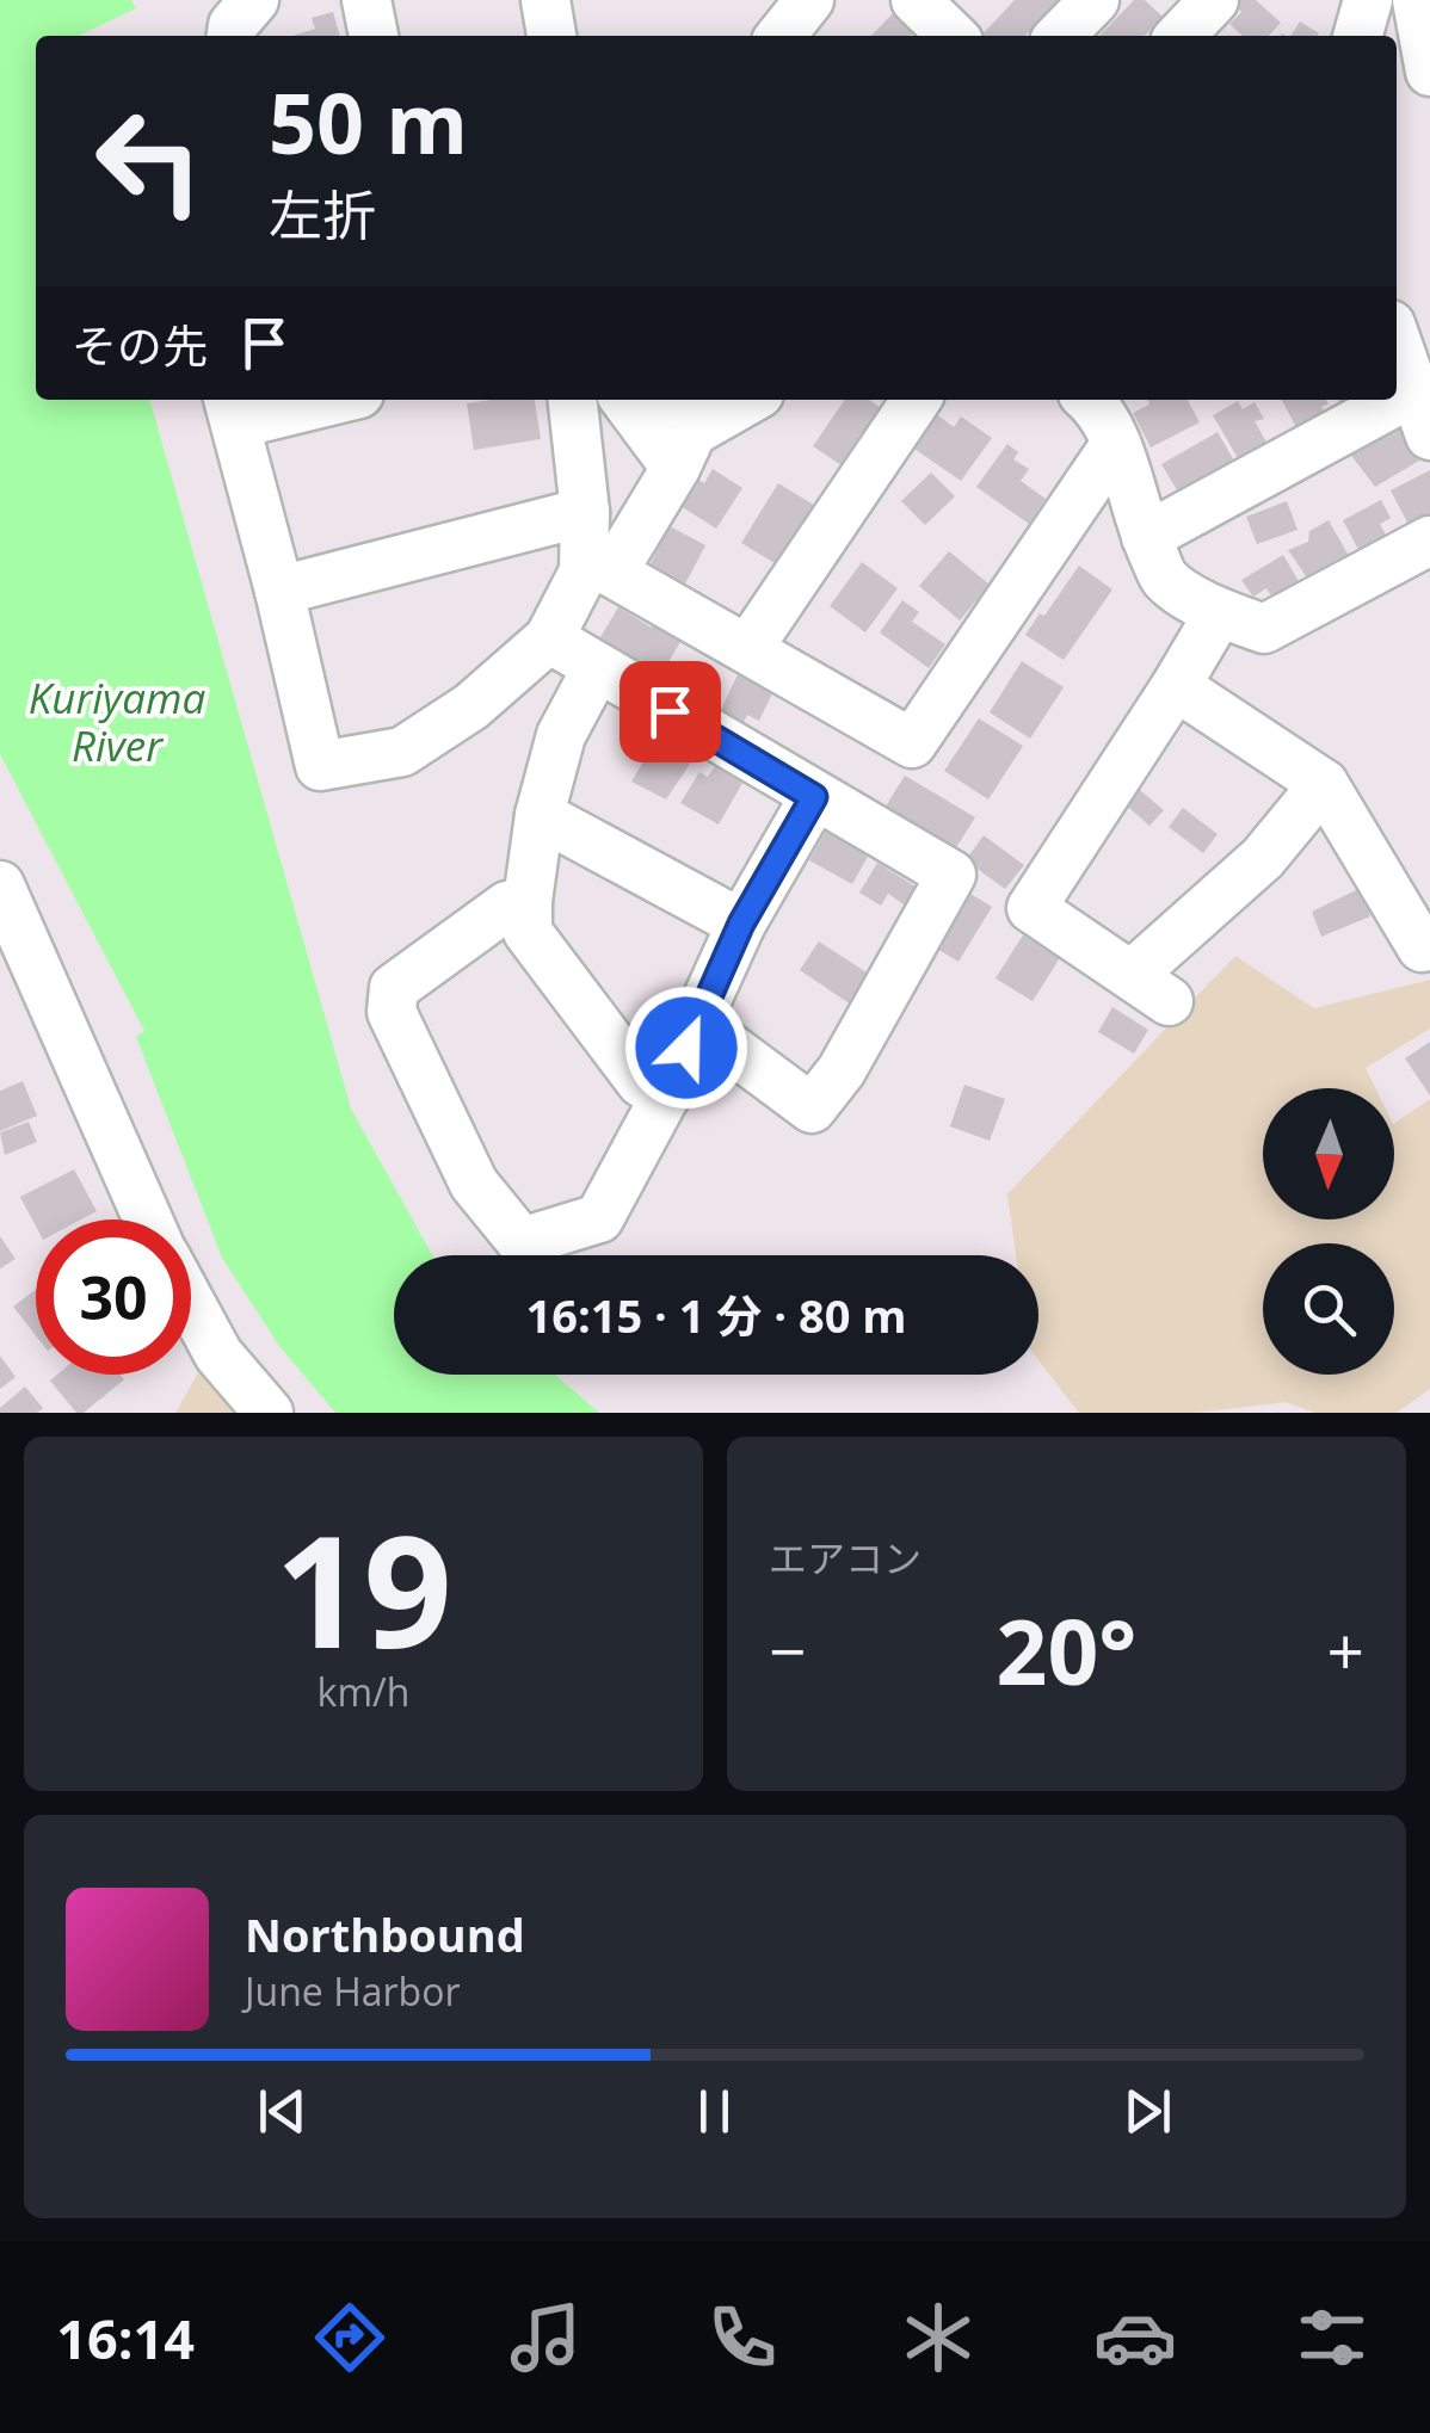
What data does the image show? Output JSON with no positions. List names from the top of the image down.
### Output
{
  "water": ["Kuriyama River"],
  "north": "bottom",
  "page": {
    "turn": ["50 m", "左折"],
    "then": "その先",
    "limit": "30",
    "trip": "16:15 · 1 分 · 80 m",
    "tile": [
      ["19", "km/h"],
      "エアコン"
    ],
    "heat": ["−", "20°", "+"],
    "song": ["Northbound", "June Harbor"],
    "tabs": "16:14"
  }
}
